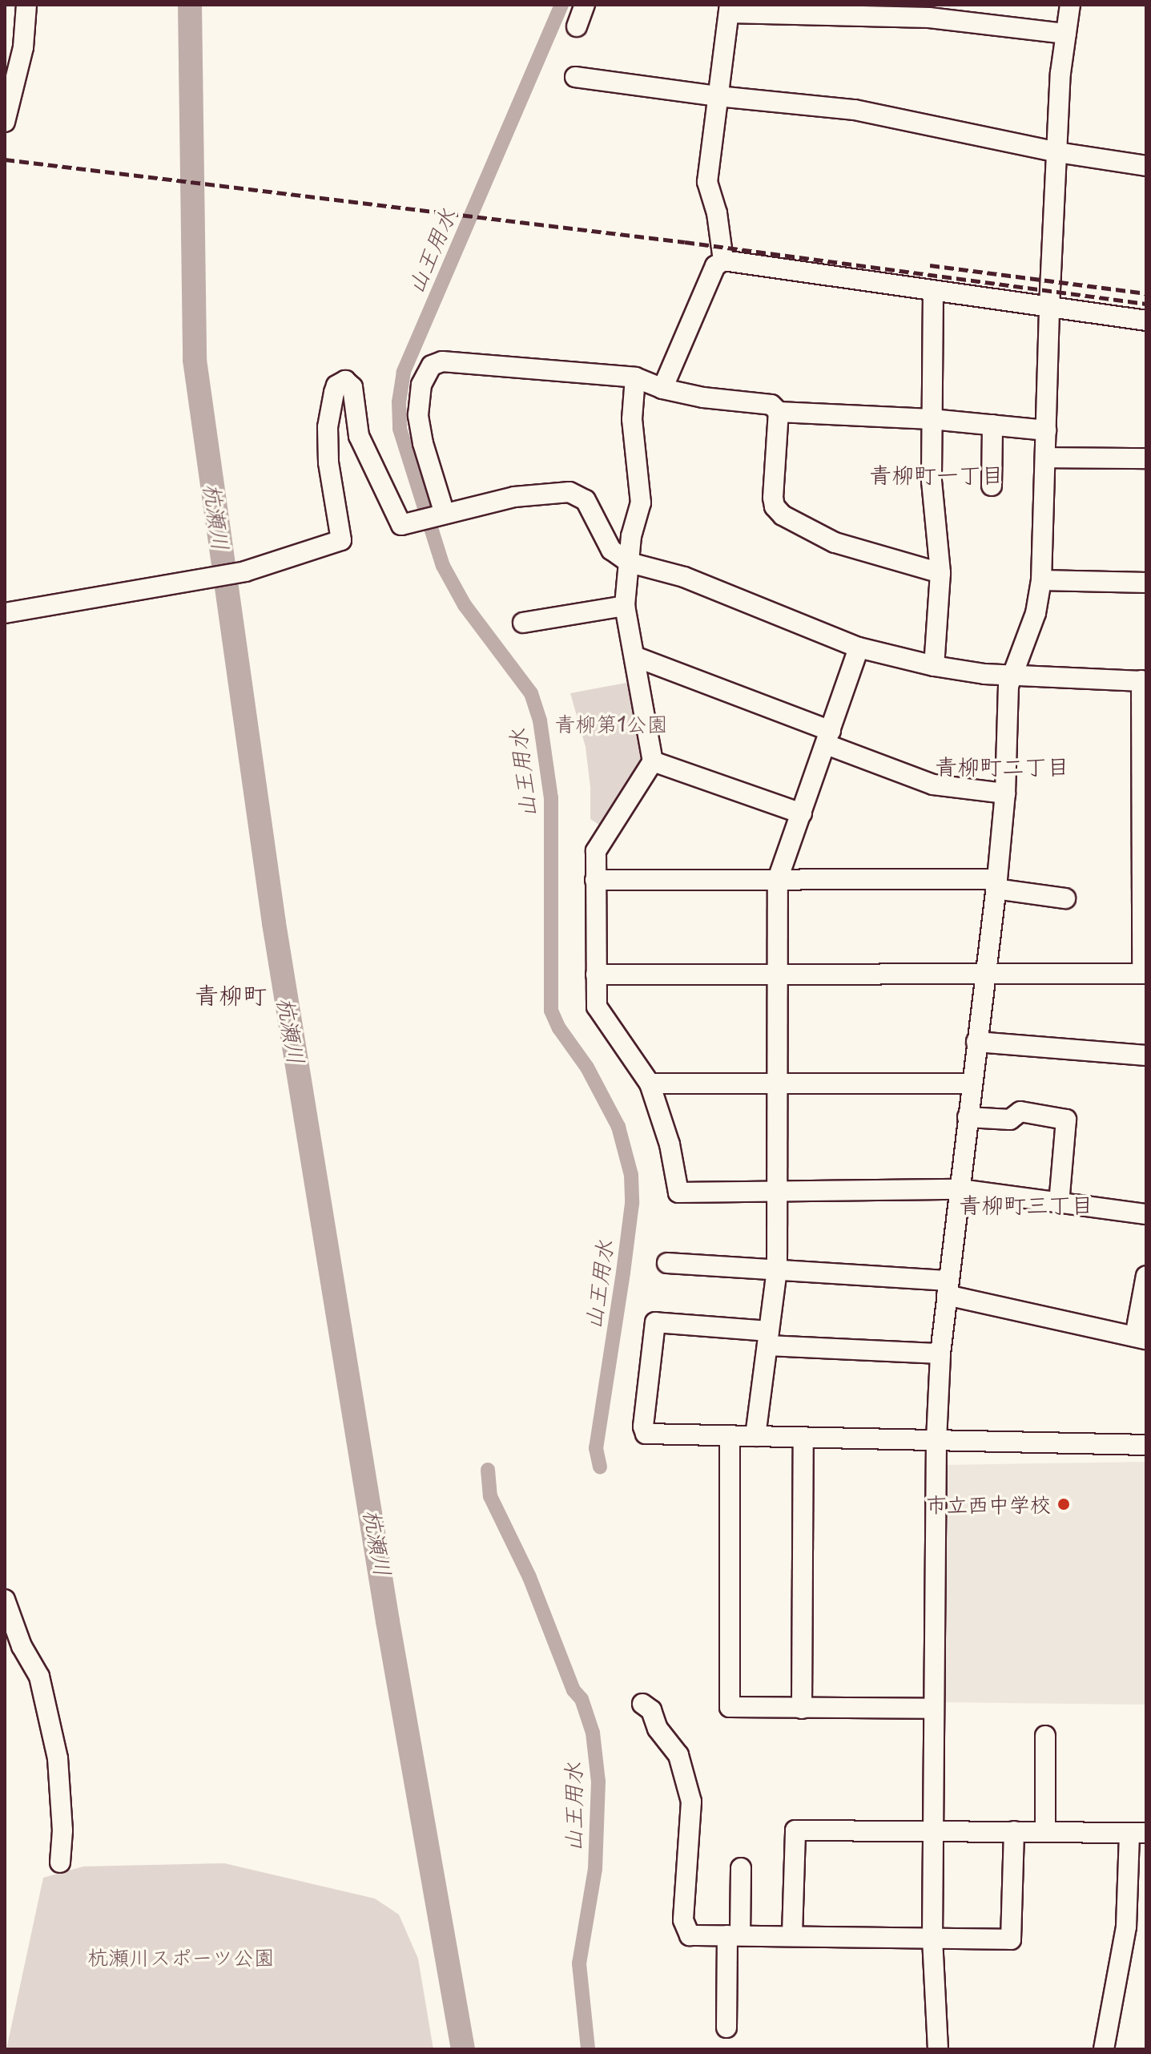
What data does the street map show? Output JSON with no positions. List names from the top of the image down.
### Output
{
  "districts": [
    "青柳町一丁目",
    "青柳町二丁目",
    "青柳町",
    "青柳町三丁目"
  ],
  "water": ["山王用水", "杭瀬川"],
  "parks": ["青柳第1公園", "杭瀬川スポーツ公園"],
  "places": ["市立西中学校"]
}
